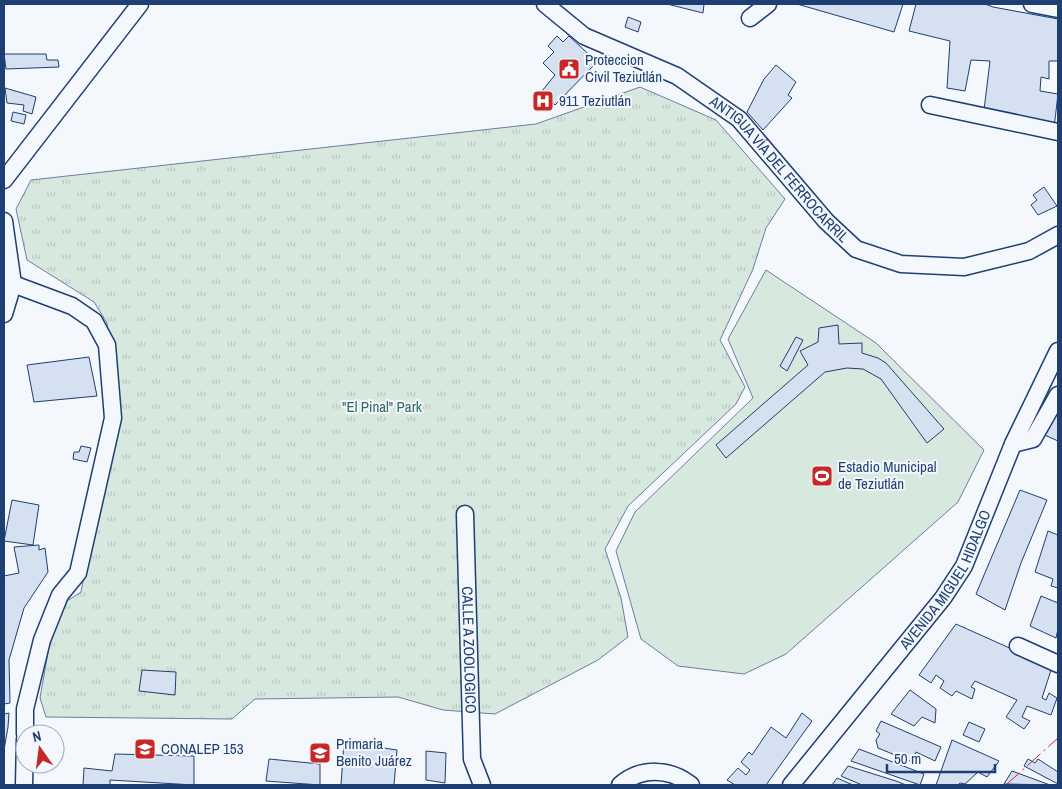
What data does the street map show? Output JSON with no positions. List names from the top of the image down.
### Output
{
  "streets": {
    "street": ["ANTIGUA VÍA DEL FERROCARRIL", "AVENIDA MIGUEL HIDALGO", "CALLE A ZOOLOGICO"]
  },
  "parks": ["\"El Pinal\" Park"],
  "places": {
    "public building": ["Proteccion Civil Teziutlán"],
    "hospital": ["911 Teziutlán"],
    "sports": ["Estadio Municipal de Teziutlán"],
    "school or university": ["CONALEP 153", "Primaria Benito Juárez"]
  },
  "scale_bar": "50 m",
  "north": "top"
}
